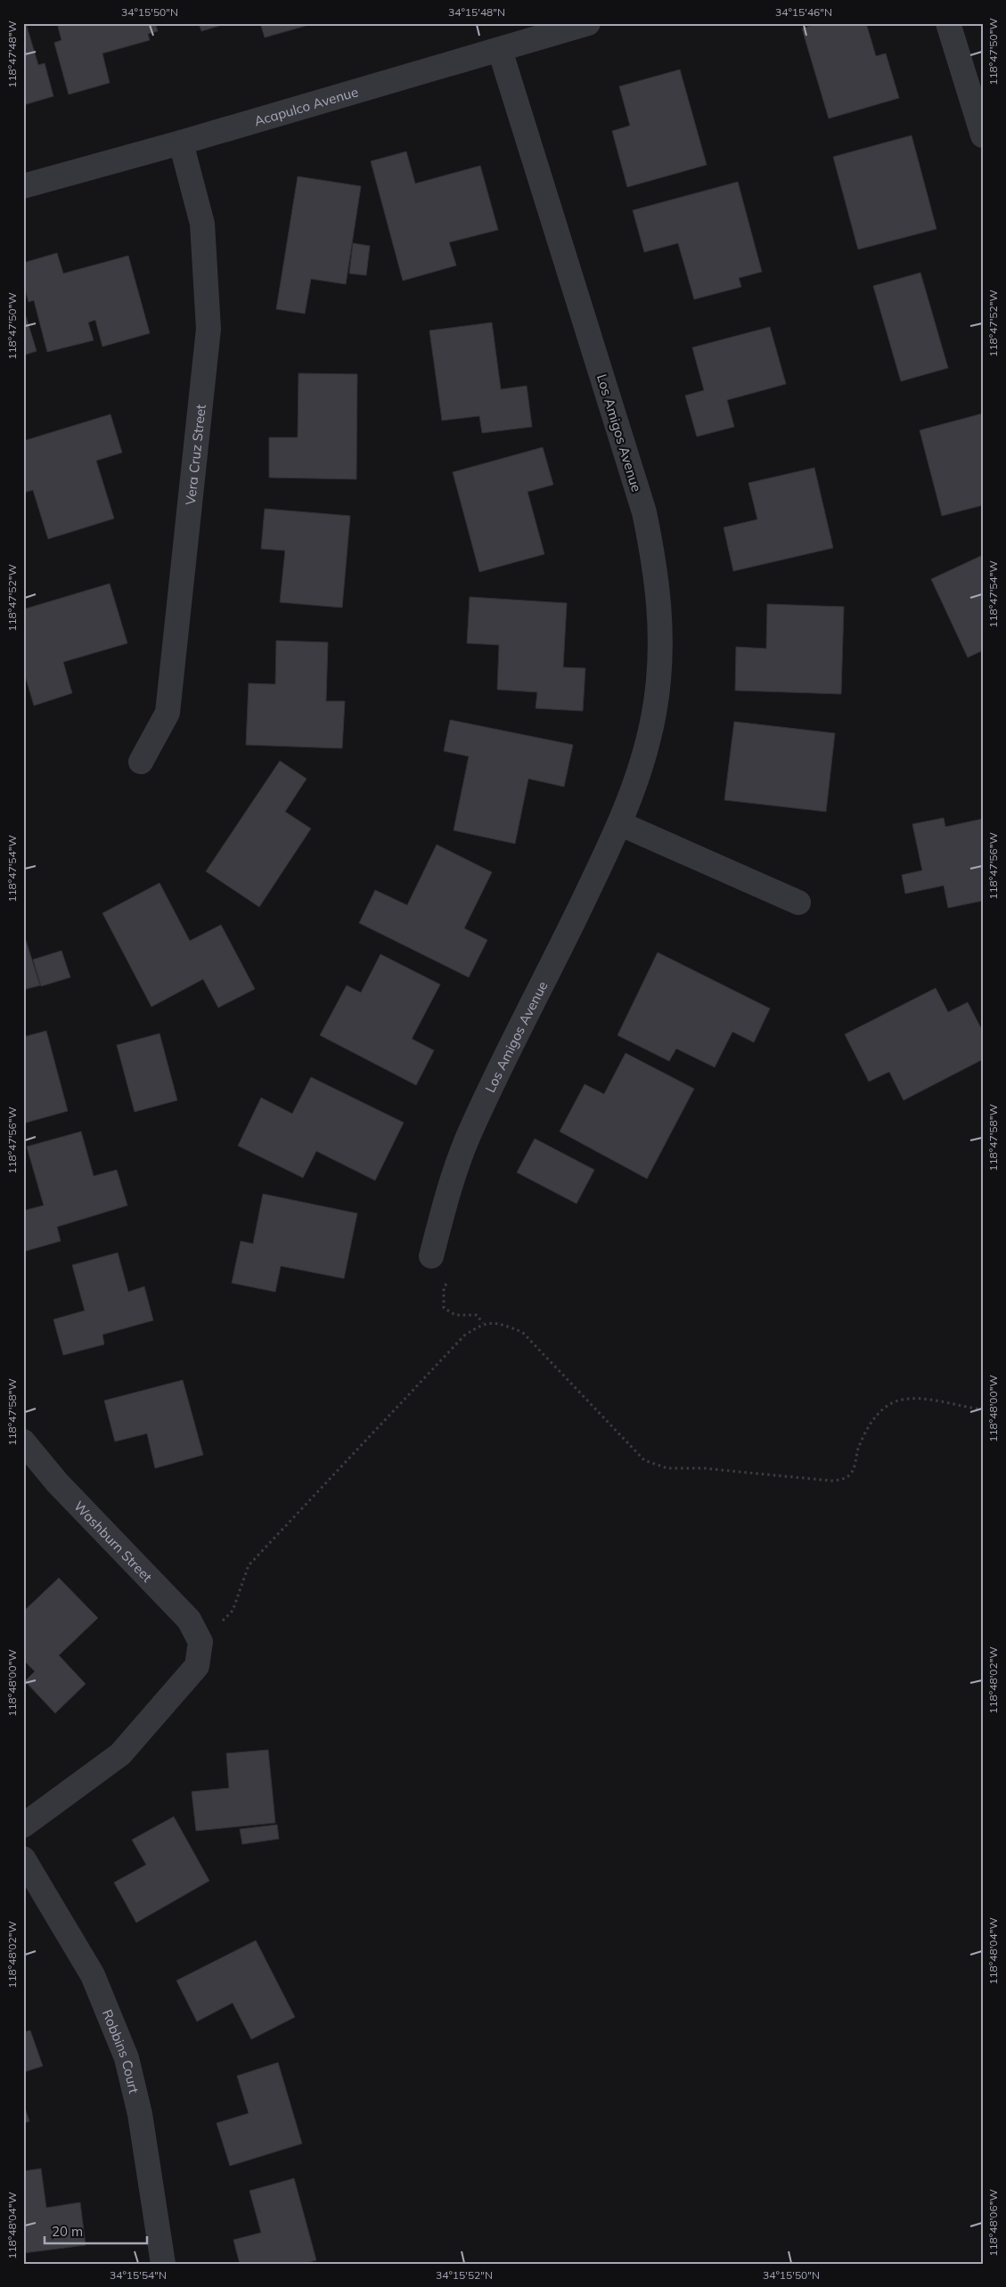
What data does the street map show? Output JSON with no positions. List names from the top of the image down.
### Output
{
  "streets": {
    "street": [
      "Acapulco Avenue",
      "Los Amigos Avenue",
      "Vera Cruz Street",
      "Washburn Street",
      "Robbins Court"
    ]
  },
  "crossings": [
    ["Acapulco Avenue", "Los Amigos Avenue"],
    ["Acapulco Avenue", "Vera Cruz Street"]
  ],
  "scale_bar": "20 m",
  "coordinates": [
    "34°15'50\"N",
    "34°15'48\"N",
    "34°15'46\"N",
    "118°47'50\"W",
    "118°47'48\"W",
    "118°47'52\"W",
    "118°47'54\"W",
    "118°47'56\"W",
    "118°47'58\"W",
    "118°48'00\"W",
    "118°48'02\"W",
    "118°48'04\"W",
    "118°48'06\"W",
    "34°15'54\"N",
    "34°15'52\"N"
  ]
}
